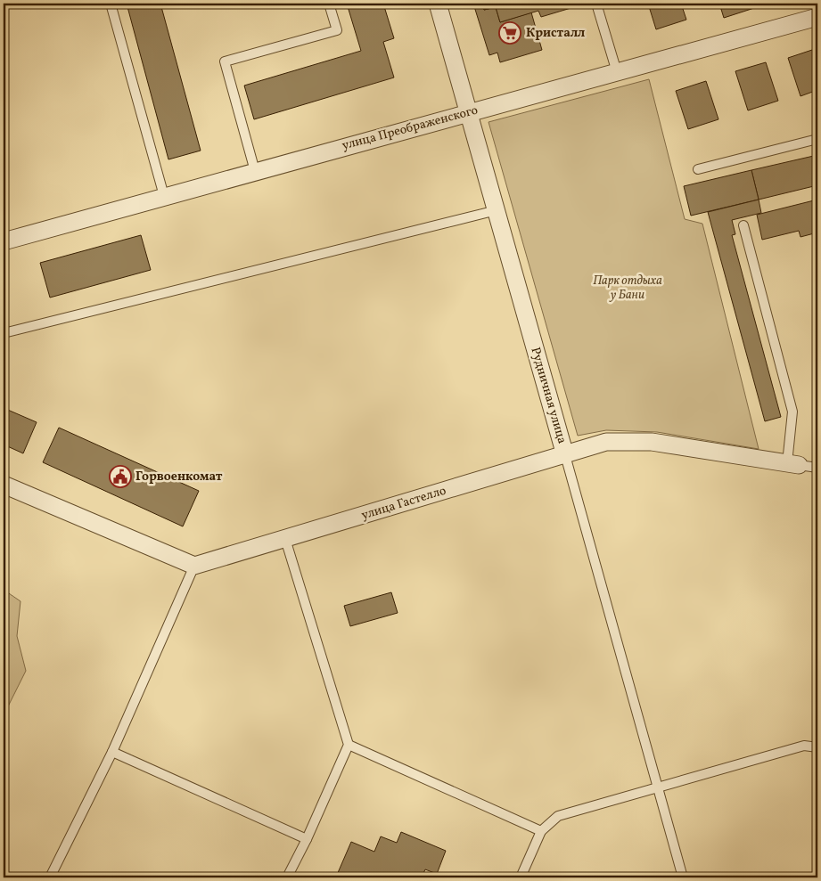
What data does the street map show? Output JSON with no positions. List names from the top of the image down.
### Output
{
  "streets": {
    "street": ["улица Преображенского", "Рудничная улица", "улица Гастелло"]
  },
  "crossings": [
    ["улица Преображенского", "Рудничная улица"],
    ["Рудничная улица", "улица Гастелло"]
  ],
  "parks": ["Парк отдыха у Бани"],
  "places": {
    "supermarket": ["Кристалл"],
    "public building": ["Горвоенкомат"]
  }
}
